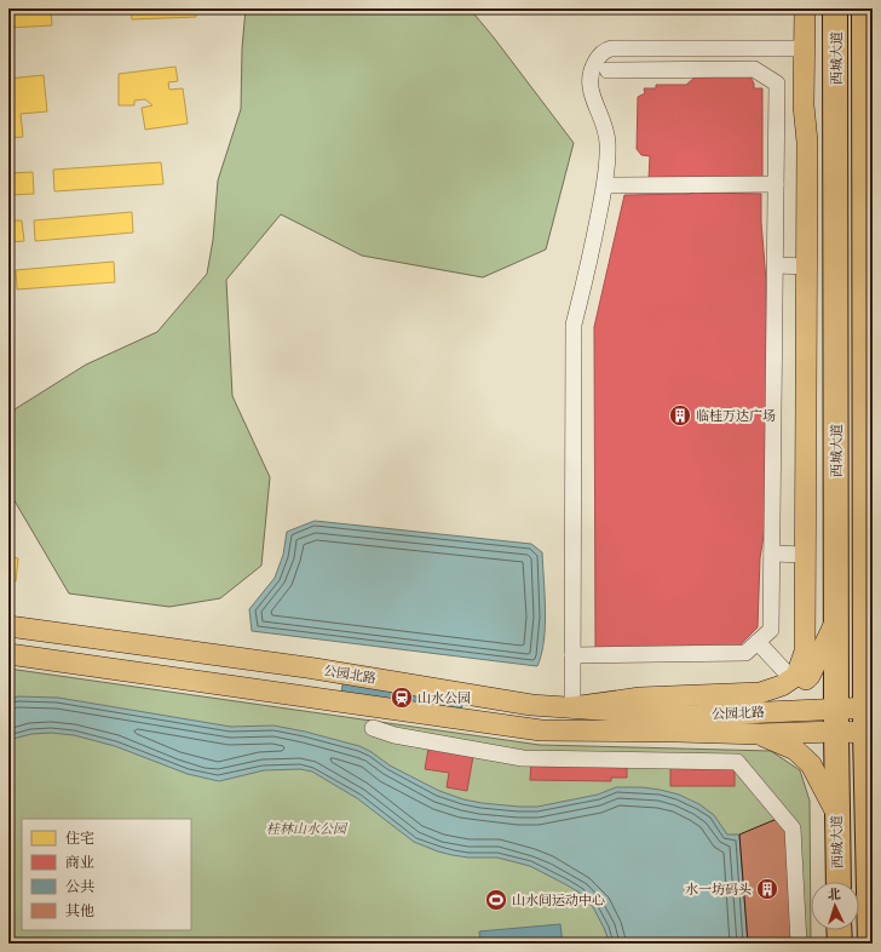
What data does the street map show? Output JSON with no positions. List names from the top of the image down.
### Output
{
  "streets": {
    "highway": ["西城大道"],
    "main road": ["公园北路"]
  },
  "crossings": [
    ["西城大道", "公园北路"]
  ],
  "parks": ["桂林山水公园"],
  "places": {
    "building": ["临桂万达广场", "水一坊码头"],
    "station": ["山水公园"],
    "sports": ["山水间运动中心"]
  },
  "legend": [
    "住宅",
    "商业",
    "公共",
    "其他"
  ],
  "north": "top"
}
